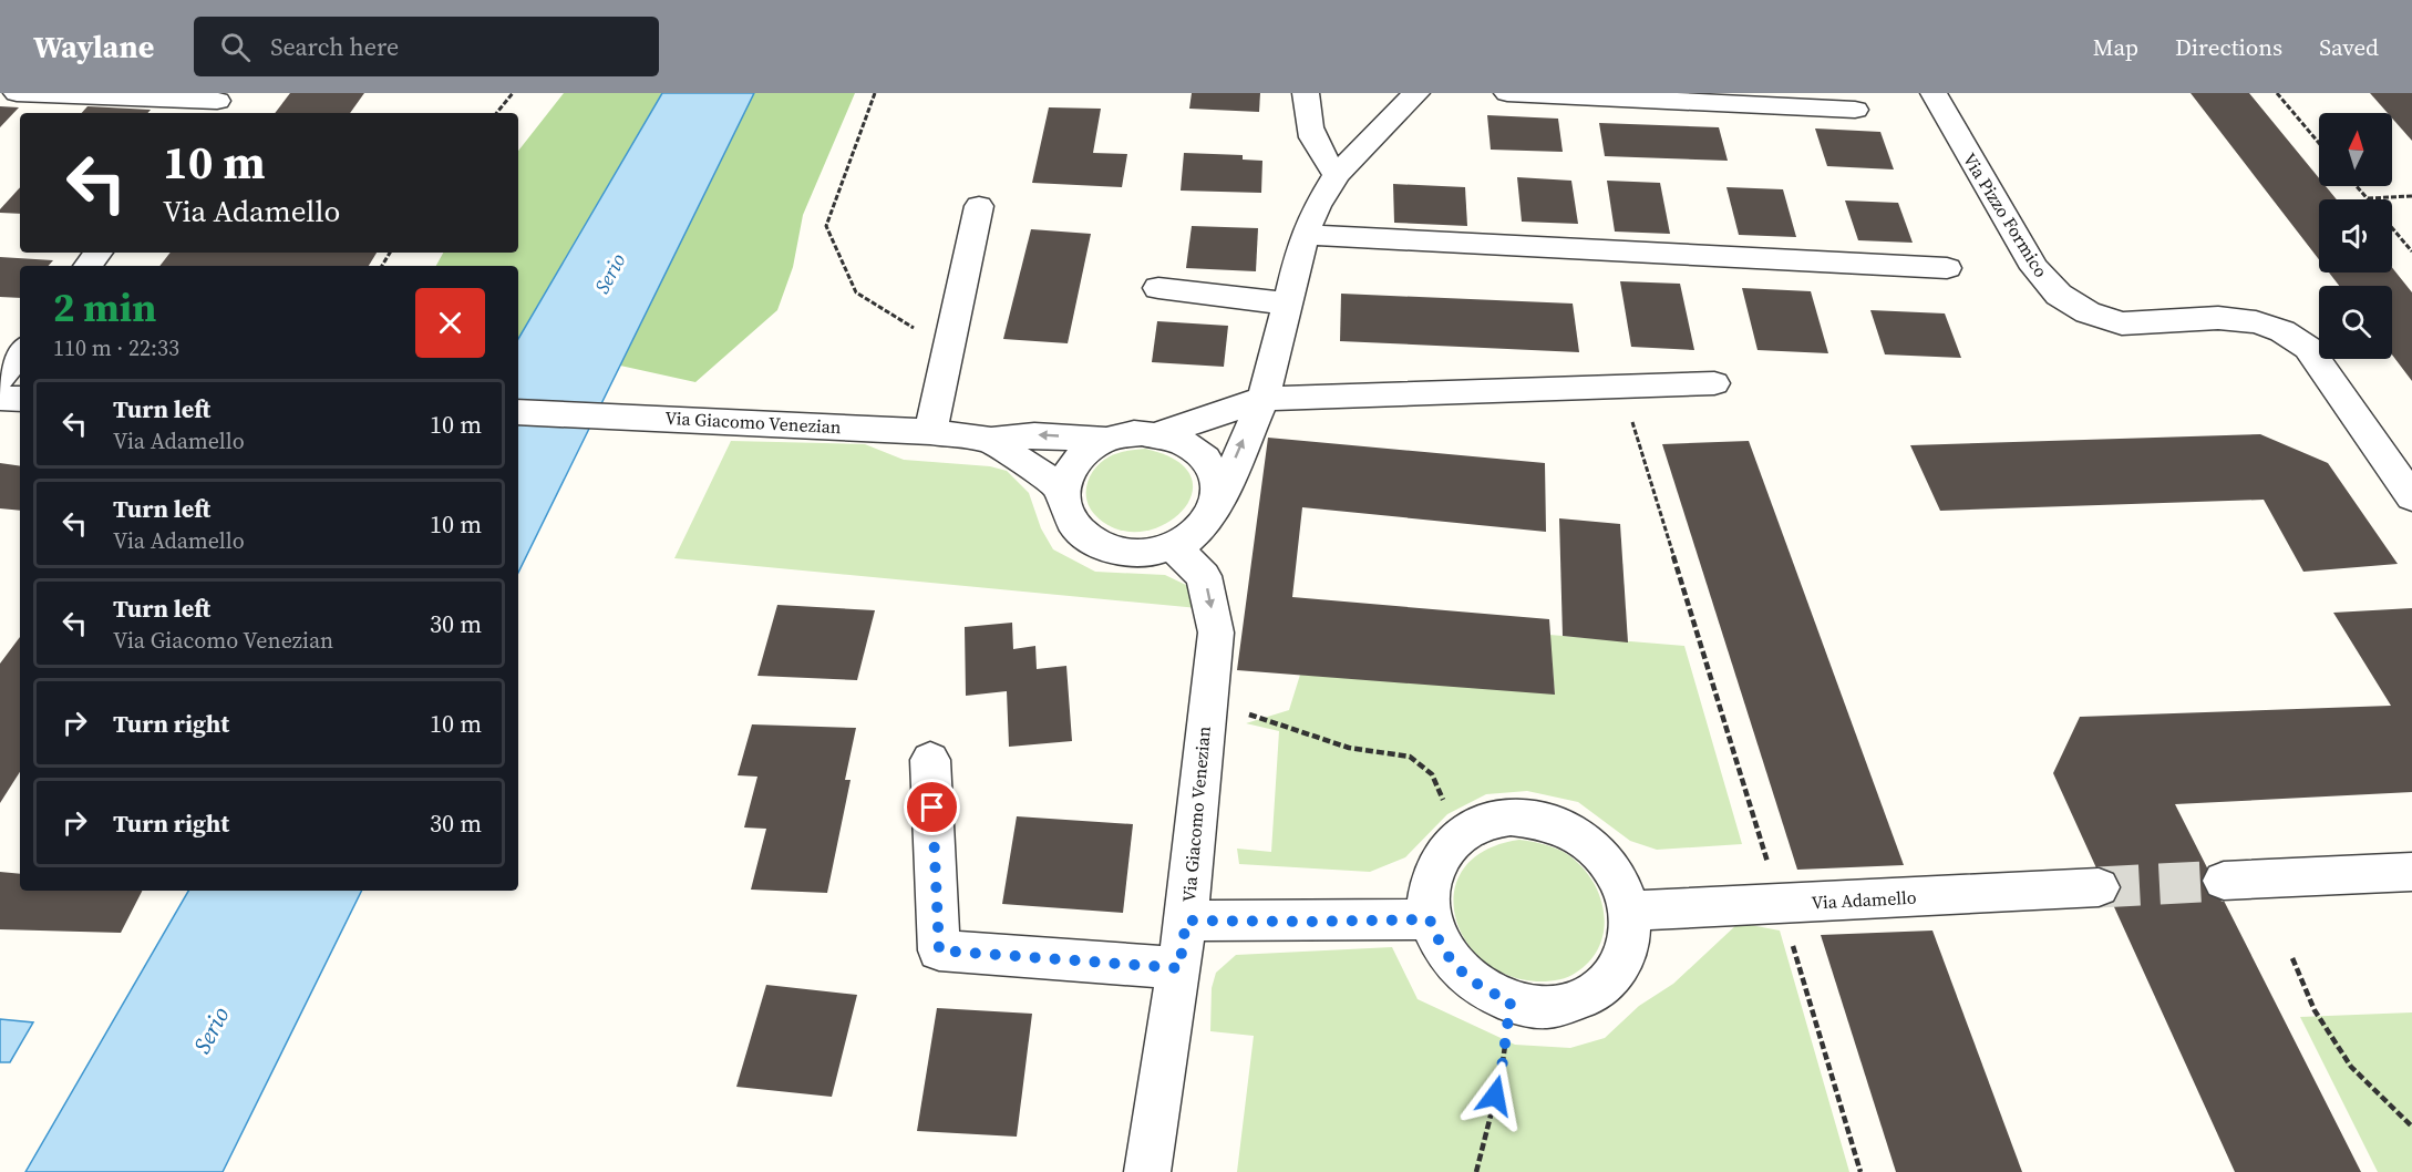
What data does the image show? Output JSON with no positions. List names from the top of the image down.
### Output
{
  "streets": {
    "street": ["Via Pizzo Formico", "Via Giacomo Venezian", "Via Adamello"]
  },
  "water": ["Serio"],
  "north": "top",
  "page": {
    "header": "Waylane",
    "search": "Search here",
    "nav": ["Map", "Directions", "Saved"],
    "turn": ["10 m", "Via Adamello"],
    "heading": ["2 min", "110 m · 22:33"],
    "list": [
      {
        "name": "Turn left",
        "note": "Via Adamello",
        "value": "10 m"
      },
      {
        "name": "Turn left",
        "note": "Via Adamello",
        "value": "10 m"
      },
      {
        "name": "Turn left",
        "note": "Via Giacomo Venezian",
        "value": "30 m"
      },
      {
        "name": "Turn right",
        "value": "10 m"
      },
      {
        "name": "Turn right",
        "value": "30 m"
      }
    ]
  }
}
